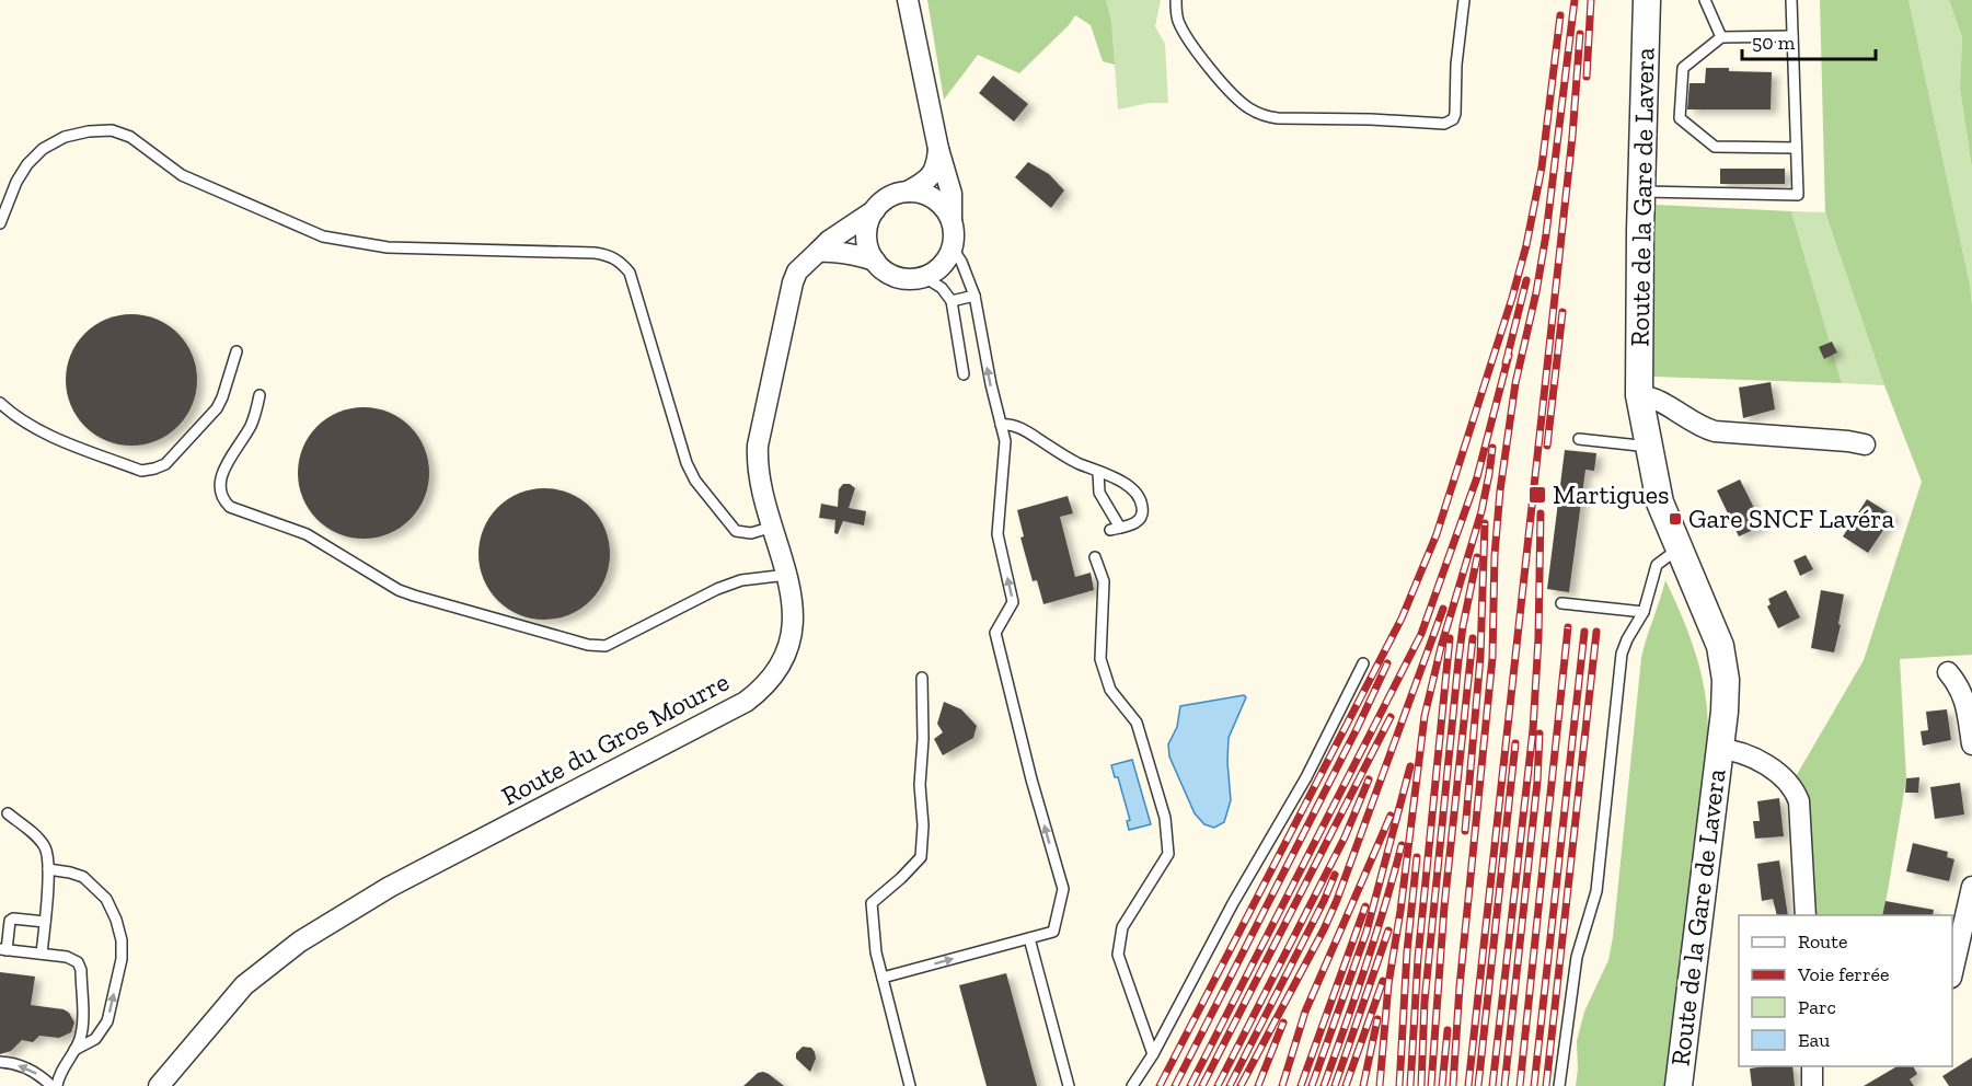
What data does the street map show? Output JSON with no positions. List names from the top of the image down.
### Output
{
  "streets": {
    "street": ["Route de la Gare de Lavera", "Route du Gros Mourre"]
  },
  "places": {
    "transit": ["Martigues", "Gare SNCF Lavéra"]
  },
  "legend": [
    "Route",
    "Voie ferrée",
    "Parc",
    "Eau"
  ],
  "scale_bar": "50 m"
}
